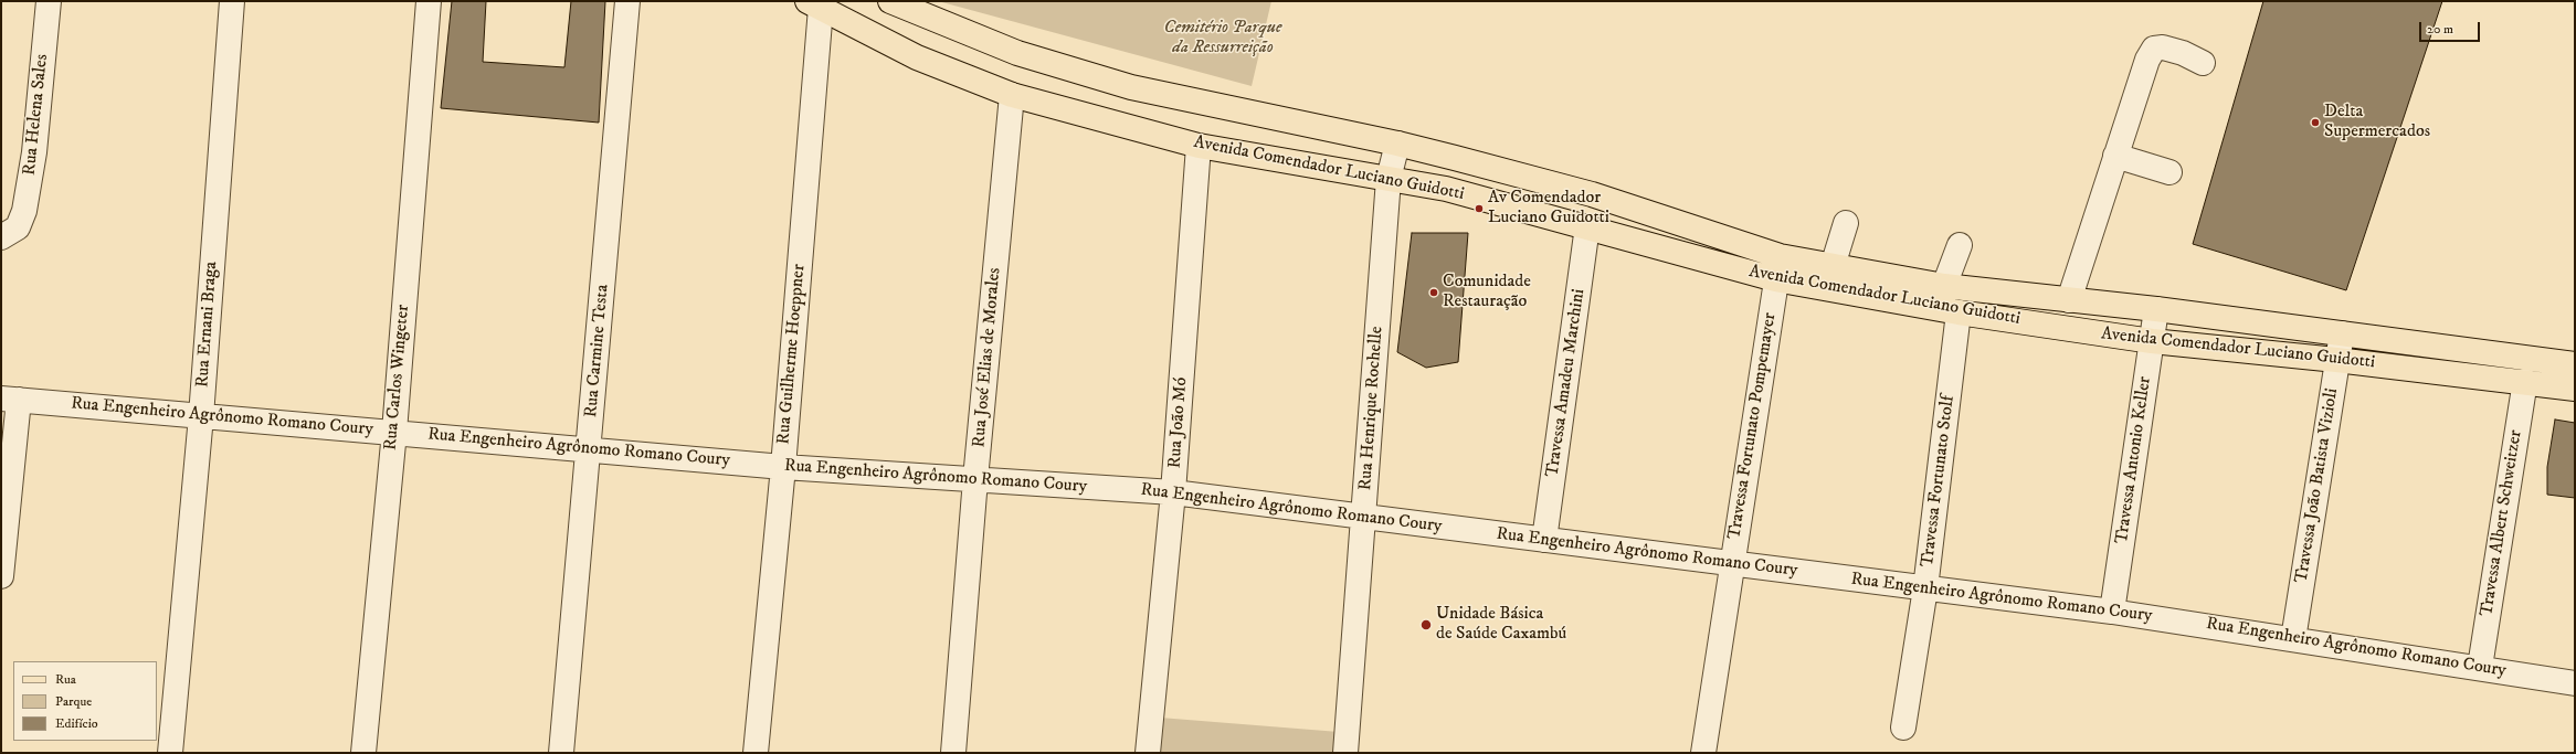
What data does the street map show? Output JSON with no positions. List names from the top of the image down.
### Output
{
  "streets": {
    "main road": ["Avenida Comendador Luciano Guidotti"],
    "street": [
      "Rua Helena Sales",
      "Rua Ernani Braga",
      "Rua Carmine Testa",
      "Rua Guilherme Hoeppner",
      "Rua José Elias de Morales",
      "Rua Carlos Wingeter",
      "Travessa Amadeu Marchini",
      "Rua Henrique Rochelle",
      "Rua Engenheiro Agrônomo Romano Coury",
      "Rua João Mó",
      "Travessa Fortunato Pompemayer",
      "Travessa Antonio Keller",
      "Travessa Fortunato Stolf",
      "Travessa João Batista Vizioli",
      "Travessa Albert Schweitzer"
    ]
  },
  "crossings": [
    ["Avenida Comendador Luciano Guidotti", "Rua Guilherme Hoeppner"],
    ["Avenida Comendador Luciano Guidotti", "Rua José Elias de Morales"],
    ["Avenida Comendador Luciano Guidotti", "Travessa Amadeu Marchini"],
    ["Avenida Comendador Luciano Guidotti", "Rua Henrique Rochelle"],
    ["Avenida Comendador Luciano Guidotti", "Rua João Mó"],
    ["Avenida Comendador Luciano Guidotti", "Travessa Fortunato Pompemayer"],
    ["Avenida Comendador Luciano Guidotti", "Travessa Antonio Keller"],
    ["Avenida Comendador Luciano Guidotti", "Travessa Fortunato Stolf"],
    ["Avenida Comendador Luciano Guidotti", "Travessa João Batista Vizioli"],
    ["Avenida Comendador Luciano Guidotti", "Travessa Albert Schweitzer"],
    ["Rua Ernani Braga", "Rua Engenheiro Agrônomo Romano Coury"],
    ["Rua Carmine Testa", "Rua Engenheiro Agrônomo Romano Coury"],
    ["Rua Guilherme Hoeppner", "Rua Engenheiro Agrônomo Romano Coury"],
    ["Rua José Elias de Morales", "Rua Engenheiro Agrônomo Romano Coury"],
    ["Rua Carlos Wingeter", "Rua Engenheiro Agrônomo Romano Coury"],
    ["Travessa Amadeu Marchini", "Rua Engenheiro Agrônomo Romano Coury"],
    ["Rua Henrique Rochelle", "Rua Engenheiro Agrônomo Romano Coury"],
    ["Rua Engenheiro Agrônomo Romano Coury", "Rua João Mó"],
    ["Rua Engenheiro Agrônomo Romano Coury", "Travessa Fortunato Pompemayer"],
    ["Rua Engenheiro Agrônomo Romano Coury", "Travessa Antonio Keller"],
    ["Rua Engenheiro Agrônomo Romano Coury", "Travessa Fortunato Stolf"],
    ["Rua Engenheiro Agrônomo Romano Coury", "Travessa João Batista Vizioli"],
    ["Rua Engenheiro Agrônomo Romano Coury", "Travessa Albert Schweitzer"]
  ],
  "parks": ["Cemitério Parque da Ressurreição"],
  "places": [
    "Delta Supermercados",
    "Av Comendador Luciano Guidotti",
    "Comunidade Restauração",
    "Unidade Básica de Saúde Caxambú"
  ],
  "legend": ["Rua", "Parque", "Edifício"],
  "scale_bar": "20 m"
}
